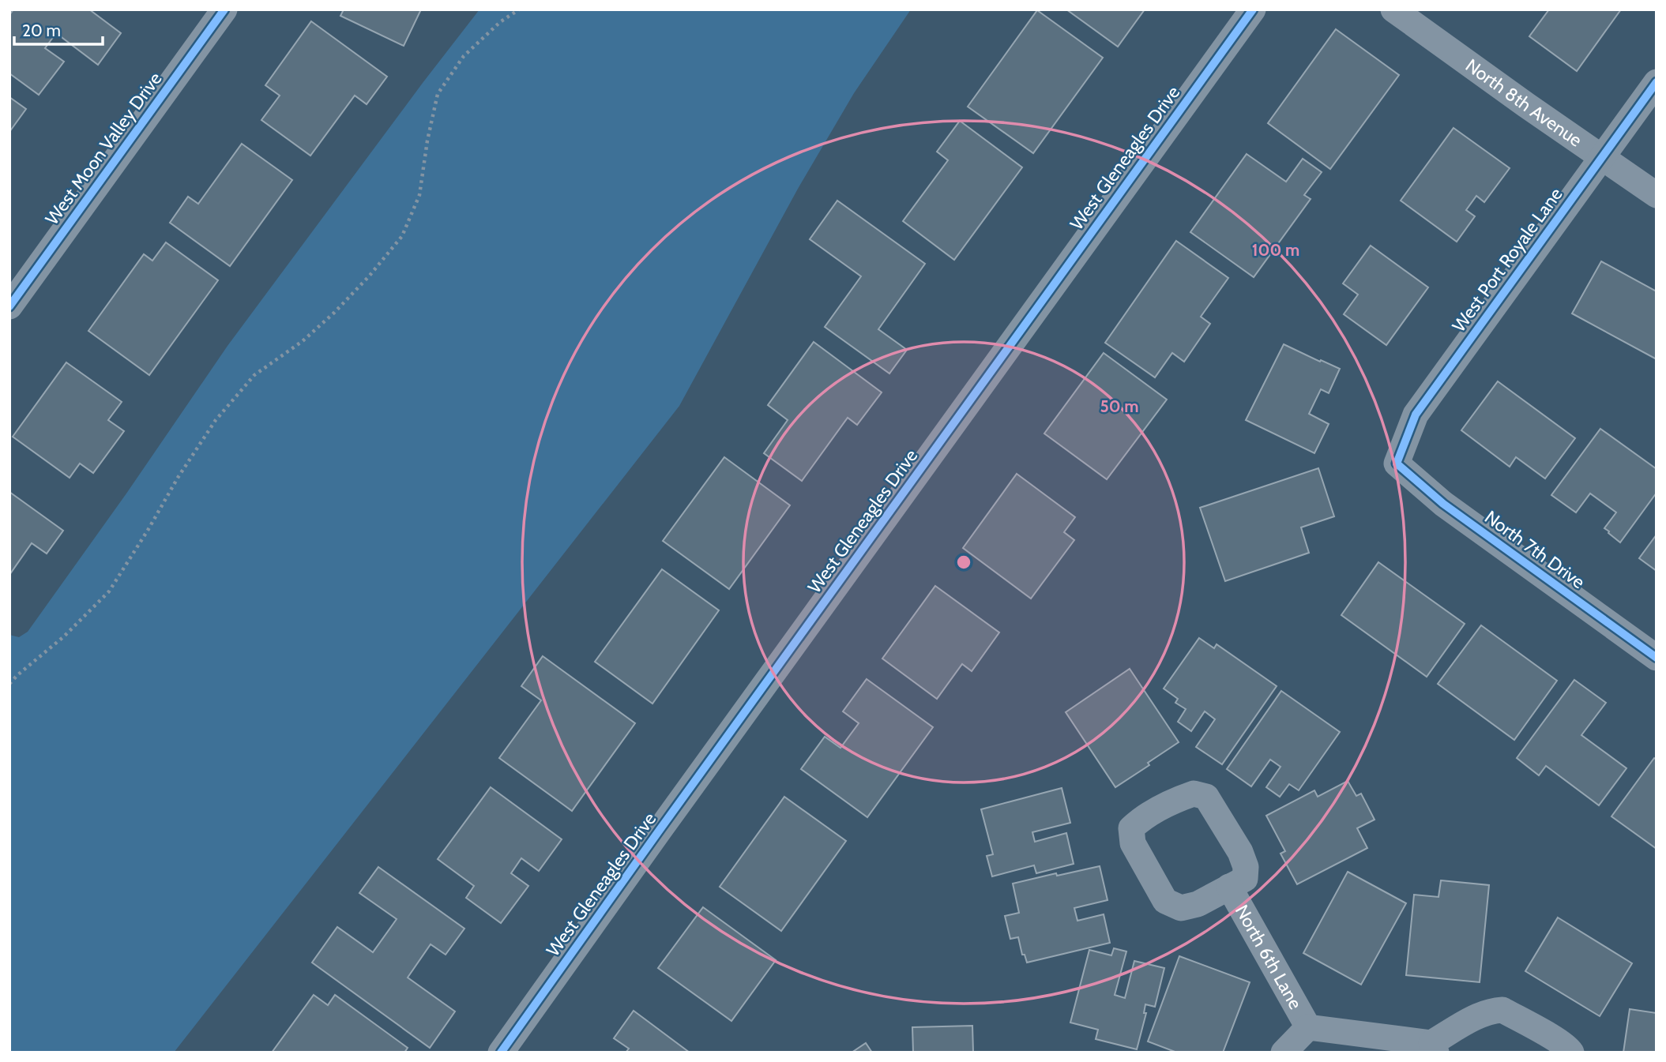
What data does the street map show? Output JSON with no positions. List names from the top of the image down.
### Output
{
  "streets": {
    "street": [
      "North 8th Avenue",
      "West Moon Valley Drive",
      "West Gleneagles Drive",
      "West Port Royale Lane",
      "North 7th Drive",
      "North 6th Lane"
    ]
  },
  "crossings": [
    ["North 8th Avenue", "West Port Royale Lane"],
    ["West Port Royale Lane", "North 7th Drive"]
  ],
  "scale_bar": "20 m",
  "rings": ["100 m", "50 m"]
}
